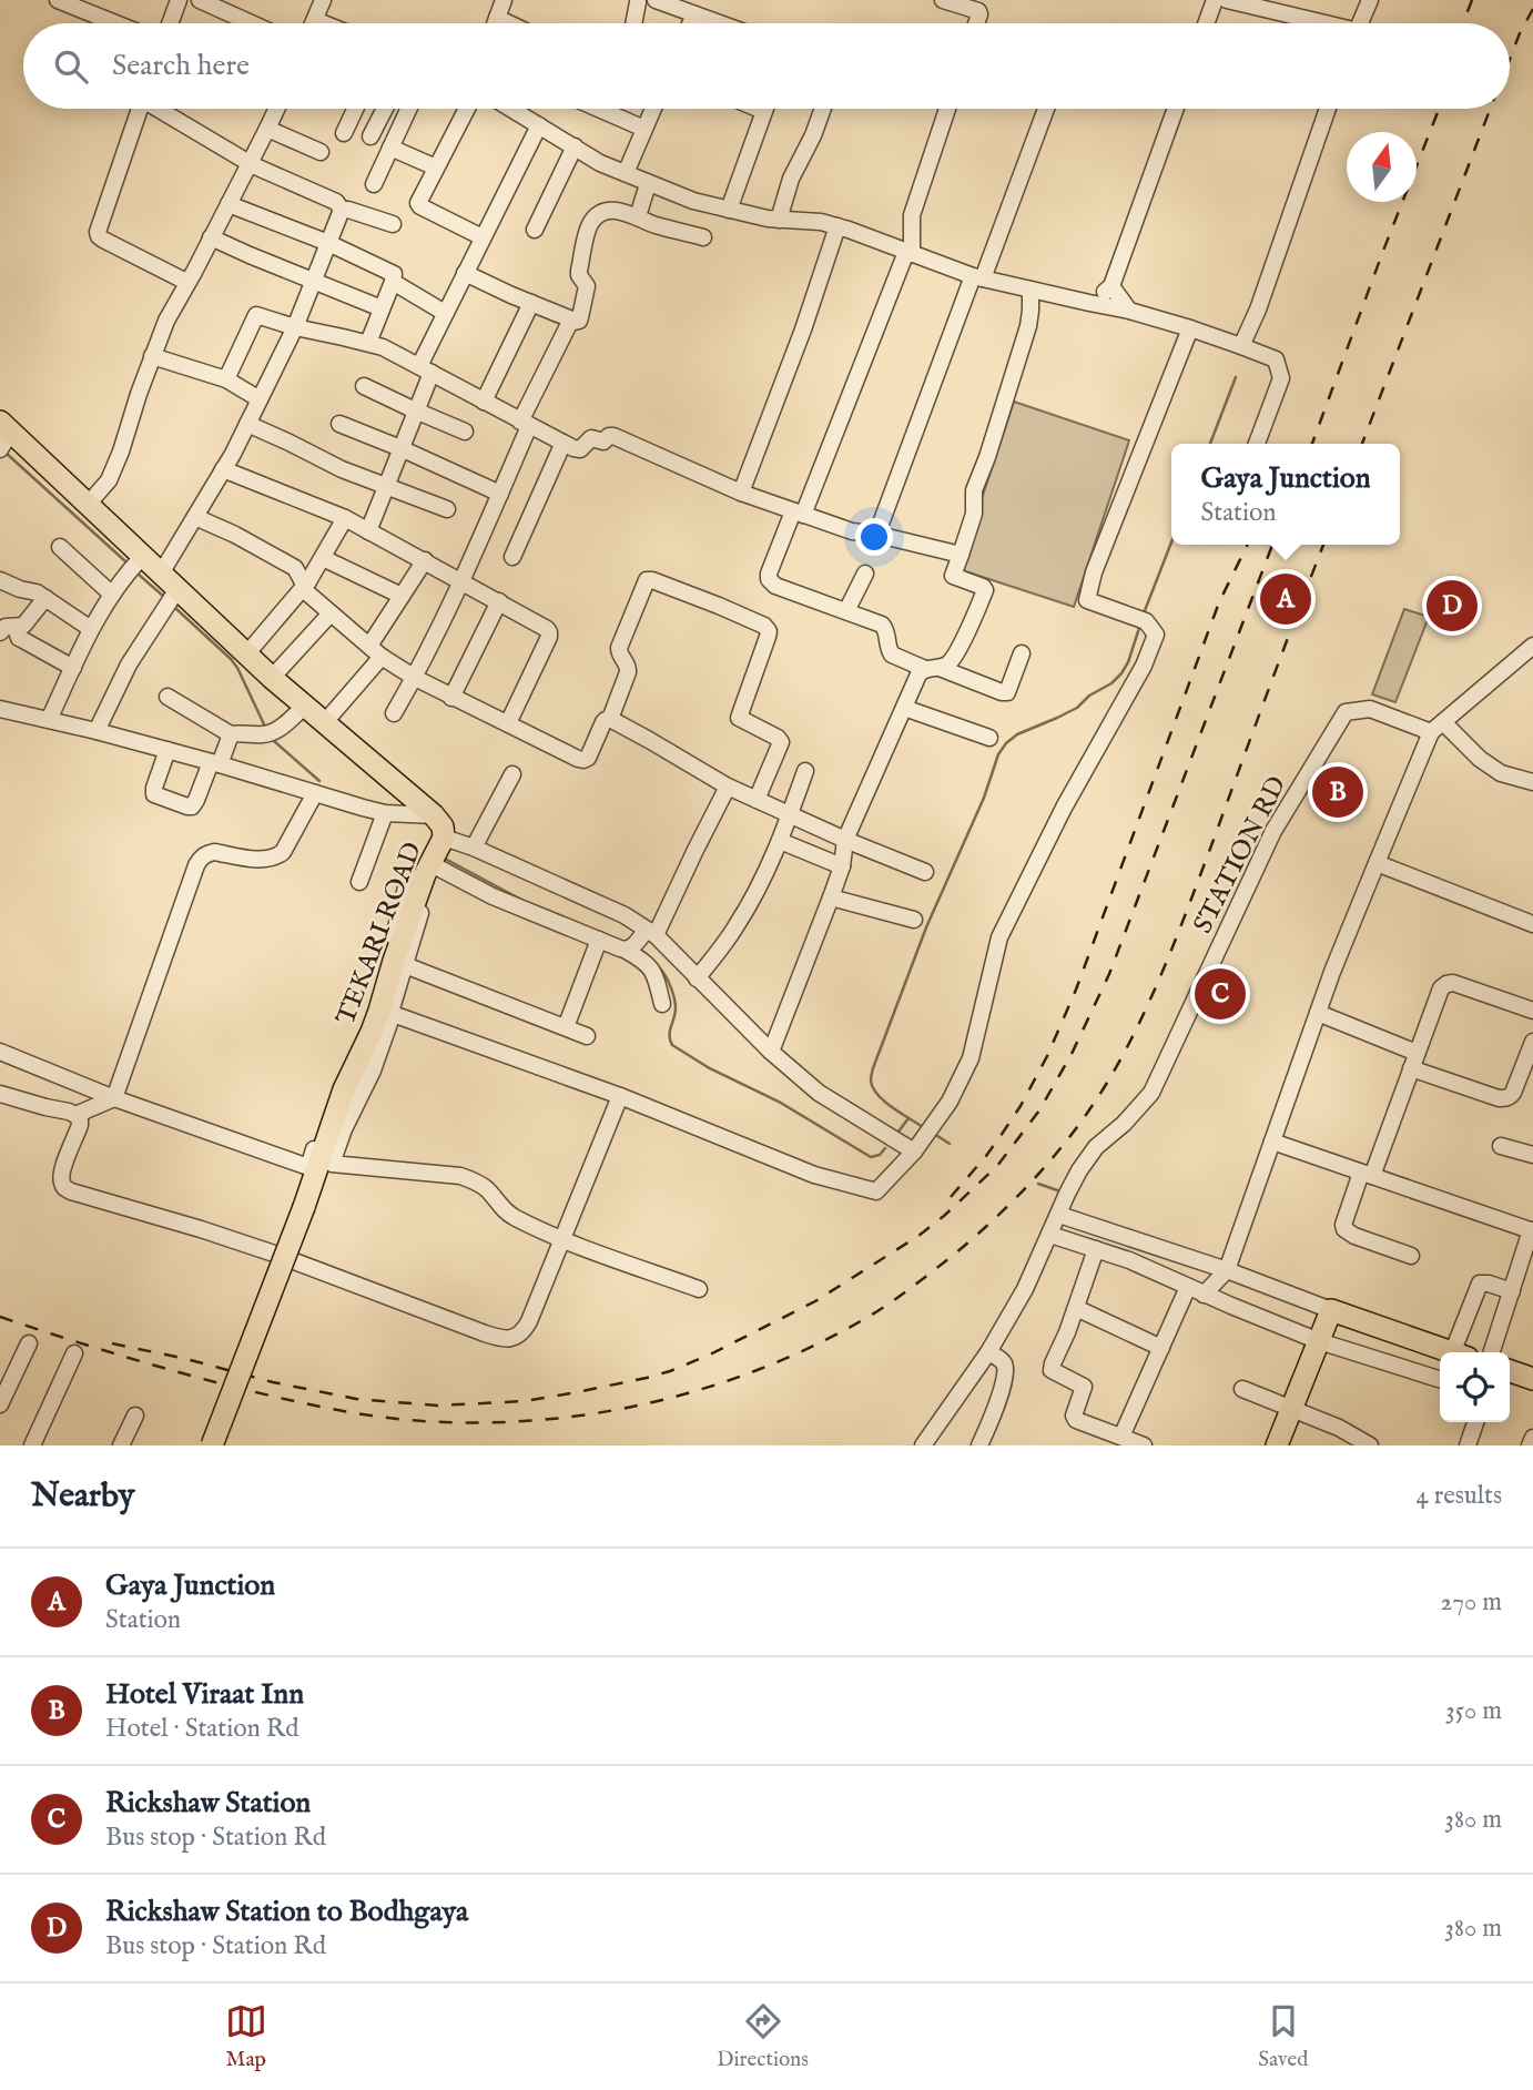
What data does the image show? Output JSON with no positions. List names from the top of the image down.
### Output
{
  "streets": {
    "highway": ["TEKARI ROAD"],
    "street": ["STATION RD"]
  },
  "north": "top",
  "page": {
    "search": "Search here",
    "popup": ["Gaya Junction", "Station"],
    "pins": [
      "A",
      "D",
      "B",
      "C"
    ],
    "heading": ["Nearby", "4 results"],
    "list": [
      {
        "mark": "A",
        "name": "Gaya Junction",
        "note": "Station",
        "value": "270 m"
      },
      {
        "mark": "B",
        "name": "Hotel Viraat Inn",
        "note": "Hotel · Station Rd",
        "value": "350 m"
      },
      {
        "mark": "C",
        "name": "Rickshaw Station",
        "note": "Bus stop · Station Rd",
        "value": "380 m"
      },
      {
        "mark": "D",
        "name": "Rickshaw Station to Bodhgaya",
        "note": "Bus stop · Station Rd",
        "value": "380 m"
      }
    ],
    "nav": ["Map", "Directions", "Saved"]
  }
}
